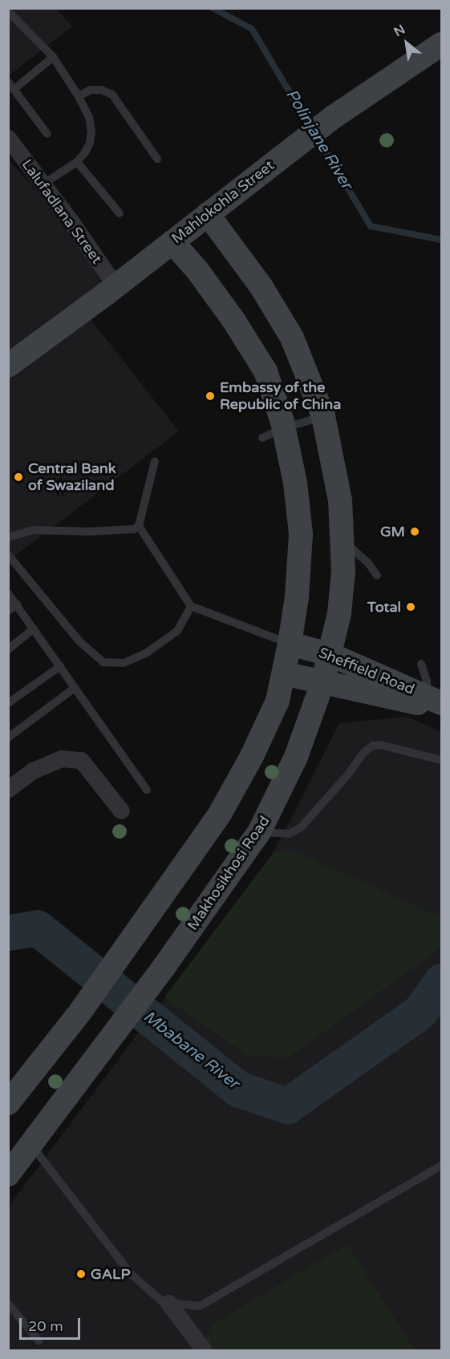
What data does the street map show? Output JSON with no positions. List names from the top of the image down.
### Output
{
  "streets": {
    "main road": ["Mahlokohla Street", "Sheffield Road", "Makhosikhosi Road"],
    "street": ["Lalufadlana Street"]
  },
  "crossings": [
    ["Mahlokohla Street", "Lalufadlana Street"],
    ["Mahlokohla Street", "Makhosikhosi Road"],
    ["Sheffield Road", "Makhosikhosi Road"]
  ],
  "water": ["Polinjane River", "Mbabane River"],
  "places": [
    "Embassy of the Republic of China",
    "Central Bank of Swaziland",
    "GM",
    "Total",
    "GALP"
  ],
  "scale_bar": "20 m",
  "north": "top left"
}
